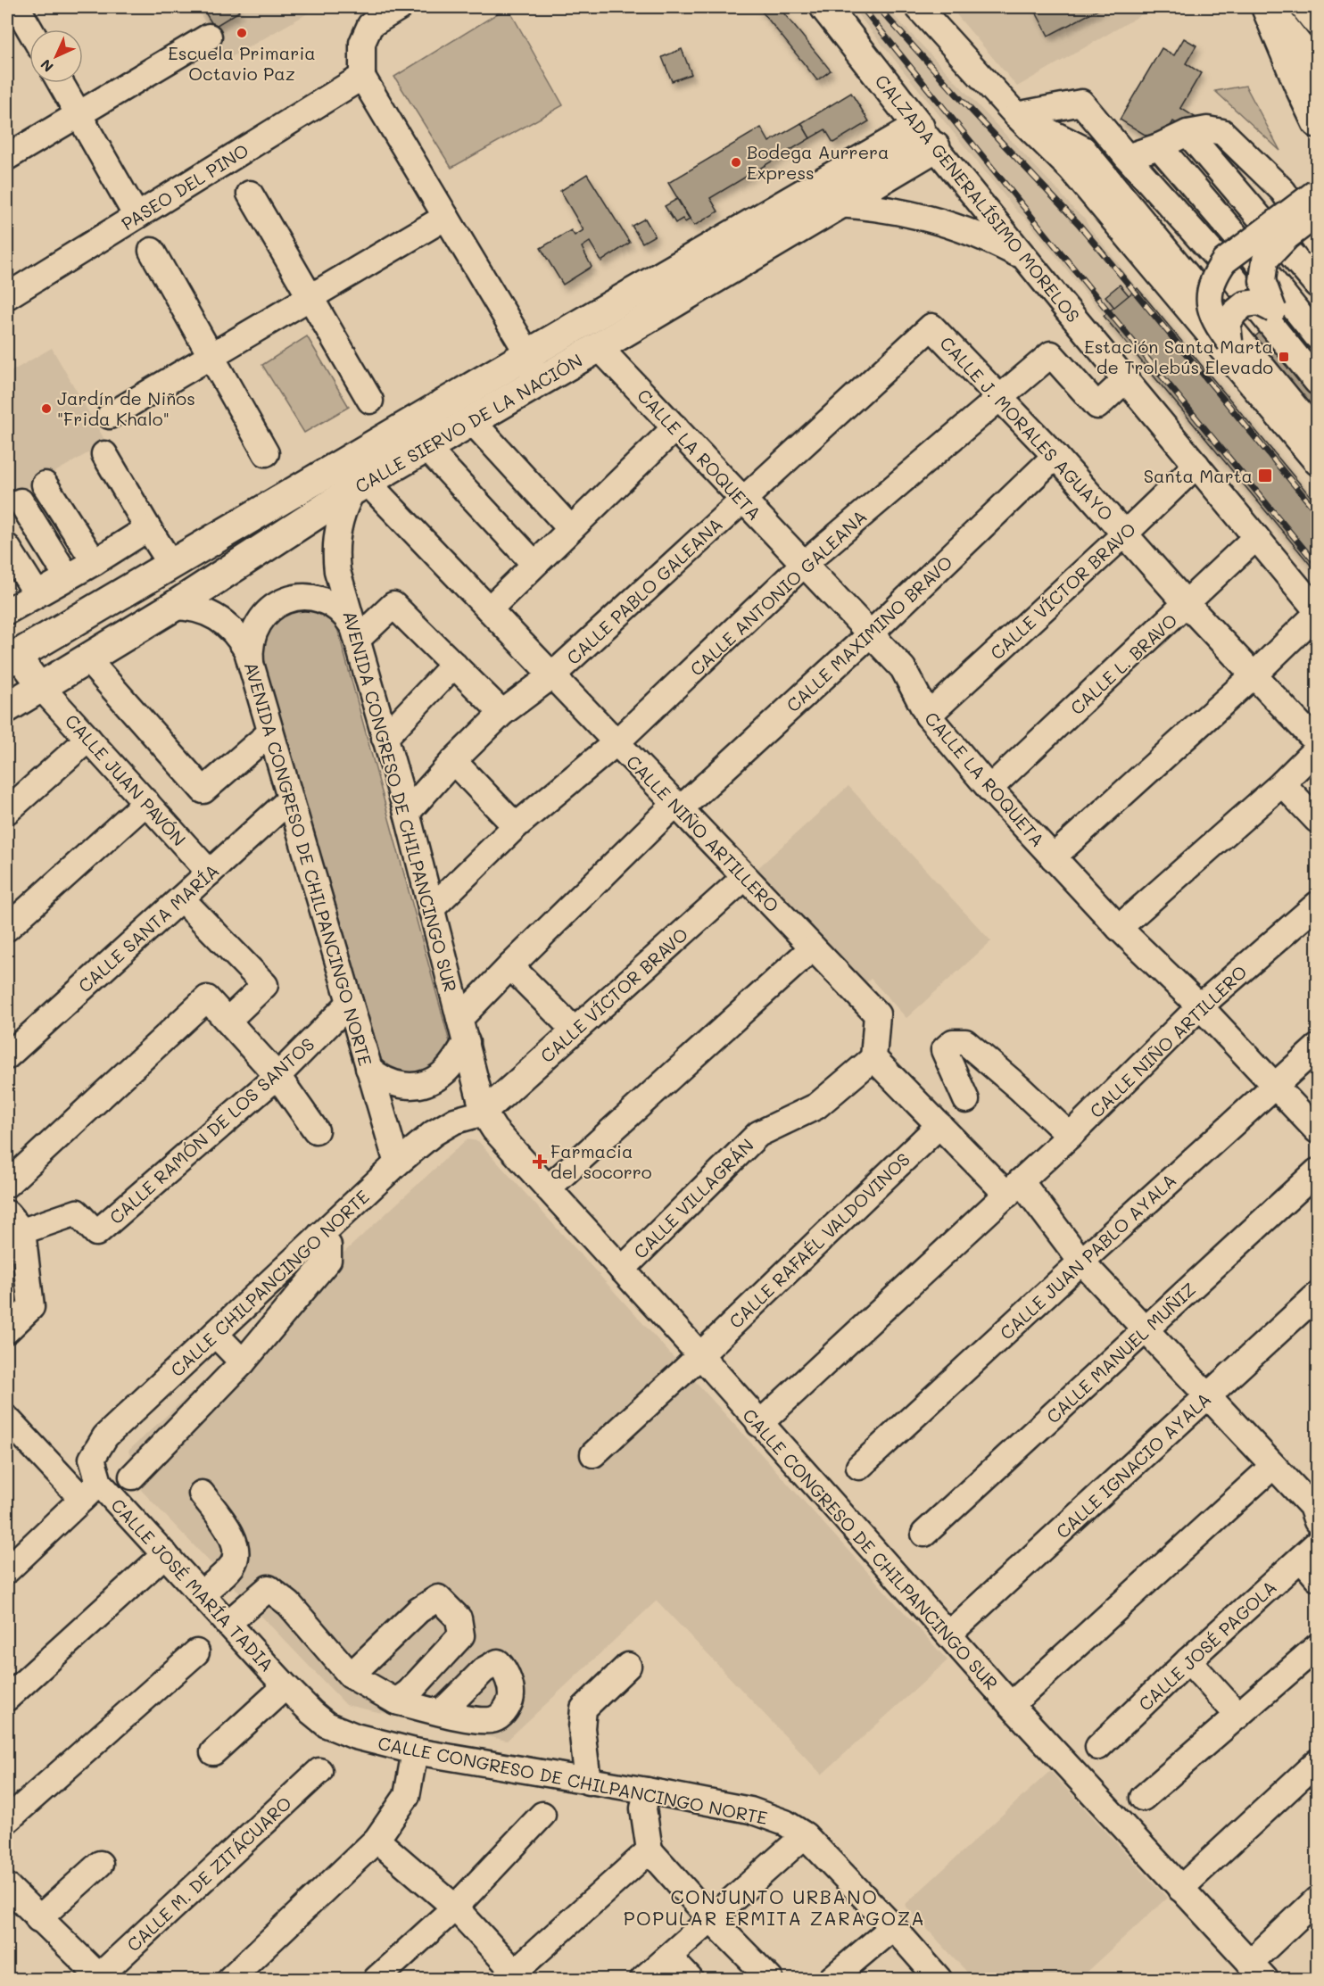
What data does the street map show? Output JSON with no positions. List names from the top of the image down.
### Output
{
  "streets": {
    "main road": ["CALZADA GENERALÍSIMO MORELOS", "CALLE SIERVO DE LA NACIÓN"],
    "street": [
      "PASEO DEL PINO",
      "CALLE J. MORALES AGUAYO",
      "CALLE LA ROQUETA",
      "CALLE PABLO GALEANA",
      "CALLE VÍCTOR BRAVO",
      "CALLE ANTONIO GALEANA",
      "CALLE MAXIMINO BRAVO",
      "CALLE L. BRAVO",
      "CALLE JUAN PAVÓN",
      "AVENIDA CONGRESO DE CHILPANCINGO SUR",
      "CALLE NIÑO ARTILLERO",
      "AVENIDA CONGRESO DE CHILPANCINGO NORTE",
      "CALLE SANTA MARÍA",
      "CALLE RAMÓN DE LOS SANTOS",
      "CALLE VILLAGRÁN",
      "CALLE RAFAÉL VALDOVINOS",
      "CALLE JUAN PABLO AYALA",
      "CALLE CHILPANCINGO NORTE",
      "CALLE MANUEL MUÑIZ",
      "CALLE IGNACIO AYALA",
      "CALLE CONGRESO DE CHILPANCINGO SUR",
      "CALLE JOSÉ MARÍA TADIA",
      "CALLE JOSÉ PAGOLA",
      "CALLE CONGRESO DE CHILPANCINGO NORTE",
      "CALLE M. DE ZITÁCUARO"
    ]
  },
  "crossings": [
    ["CALZADA GENERALÍSIMO MORELOS", "CALLE SIERVO DE LA NACIÓN"],
    ["CALZADA GENERALÍSIMO MORELOS", "CALLE VÍCTOR BRAVO"],
    ["CALZADA GENERALÍSIMO MORELOS", "CALLE ANTONIO GALEANA"],
    ["CALZADA GENERALÍSIMO MORELOS", "CALLE L. BRAVO"],
    ["CALLE SIERVO DE LA NACIÓN", "CALLE LA ROQUETA"],
    ["CALLE SIERVO DE LA NACIÓN", "CALLE JUAN PAVÓN"],
    ["CALLE SIERVO DE LA NACIÓN", "AVENIDA CONGRESO DE CHILPANCINGO SUR"],
    ["CALLE SIERVO DE LA NACIÓN", "CALLE NIÑO ARTILLERO"],
    ["CALLE SIERVO DE LA NACIÓN", "AVENIDA CONGRESO DE CHILPANCINGO NORTE"],
    ["CALLE J. MORALES AGUAYO", "CALLE PABLO GALEANA"],
    ["CALLE J. MORALES AGUAYO", "CALLE VÍCTOR BRAVO"],
    ["CALLE J. MORALES AGUAYO", "CALLE ANTONIO GALEANA"],
    ["CALLE J. MORALES AGUAYO", "CALLE MAXIMINO BRAVO"],
    ["CALLE J. MORALES AGUAYO", "CALLE L. BRAVO"],
    ["CALLE LA ROQUETA", "CALLE PABLO GALEANA"],
    ["CALLE LA ROQUETA", "CALLE VÍCTOR BRAVO"],
    ["CALLE LA ROQUETA", "CALLE ANTONIO GALEANA"],
    ["CALLE LA ROQUETA", "CALLE MAXIMINO BRAVO"],
    ["CALLE LA ROQUETA", "CALLE L. BRAVO"],
    ["CALLE LA ROQUETA", "CALLE NIÑO ARTILLERO"],
    ["CALLE LA ROQUETA", "CALLE JUAN PABLO AYALA"],
    ["CALLE PABLO GALEANA", "AVENIDA CONGRESO DE CHILPANCINGO SUR"],
    ["CALLE PABLO GALEANA", "CALLE NIÑO ARTILLERO"],
    ["CALLE VÍCTOR BRAVO", "AVENIDA CONGRESO DE CHILPANCINGO SUR"],
    ["CALLE VÍCTOR BRAVO", "CALLE NIÑO ARTILLERO"],
    ["CALLE VÍCTOR BRAVO", "CALLE CHILPANCINGO NORTE"],
    ["CALLE VÍCTOR BRAVO", "CALLE CONGRESO DE CHILPANCINGO SUR"],
    ["CALLE ANTONIO GALEANA", "AVENIDA CONGRESO DE CHILPANCINGO SUR"],
    ["CALLE ANTONIO GALEANA", "CALLE NIÑO ARTILLERO"],
    ["CALLE MAXIMINO BRAVO", "AVENIDA CONGRESO DE CHILPANCINGO SUR"],
    ["CALLE MAXIMINO BRAVO", "CALLE NIÑO ARTILLERO"],
    ["CALLE MAXIMINO BRAVO", "AVENIDA CONGRESO DE CHILPANCINGO NORTE"],
    ["CALLE JUAN PAVÓN", "CALLE SANTA MARÍA"],
    ["AVENIDA CONGRESO DE CHILPANCINGO SUR", "CALLE NIÑO ARTILLERO"],
    ["AVENIDA CONGRESO DE CHILPANCINGO SUR", "CALLE CHILPANCINGO NORTE"],
    ["AVENIDA CONGRESO DE CHILPANCINGO SUR", "CALLE CONGRESO DE CHILPANCINGO SUR"],
    ["CALLE NIÑO ARTILLERO", "CALLE VILLAGRÁN"],
    ["CALLE NIÑO ARTILLERO", "CALLE CONGRESO DE CHILPANCINGO SUR"],
    ["AVENIDA CONGRESO DE CHILPANCINGO NORTE", "CALLE SANTA MARÍA"],
    ["AVENIDA CONGRESO DE CHILPANCINGO NORTE", "CALLE RAMÓN DE LOS SANTOS"],
    ["AVENIDA CONGRESO DE CHILPANCINGO NORTE", "CALLE CHILPANCINGO NORTE"],
    ["CALLE VILLAGRÁN", "CALLE CONGRESO DE CHILPANCINGO SUR"],
    ["CALLE RAFAÉL VALDOVINOS", "CALLE CONGRESO DE CHILPANCINGO SUR"],
    ["CALLE CHILPANCINGO NORTE", "CALLE CONGRESO DE CHILPANCINGO SUR"],
    ["CALLE CHILPANCINGO NORTE", "CALLE JOSÉ MARÍA TADIA"],
    ["CALLE IGNACIO AYALA", "CALLE CONGRESO DE CHILPANCINGO SUR"],
    ["CALLE JOSÉ MARÍA TADIA", "CALLE CONGRESO DE CHILPANCINGO NORTE"]
  ],
  "districts": ["CONJUNTO URBANO POPULAR ERMITA ZARAGOZA"],
  "places": {
    "other": ["Escuela Primaria Octavio Paz", "Bodega Aurrera Express", "Jardín de Niños \"Frida Khalo\""],
    "transit": ["Estación Santa Marta de Trolebús Elevado", "Santa Marta"],
    "health": ["Farmacia del socorro"]
  },
  "north": "bottom left"
}
